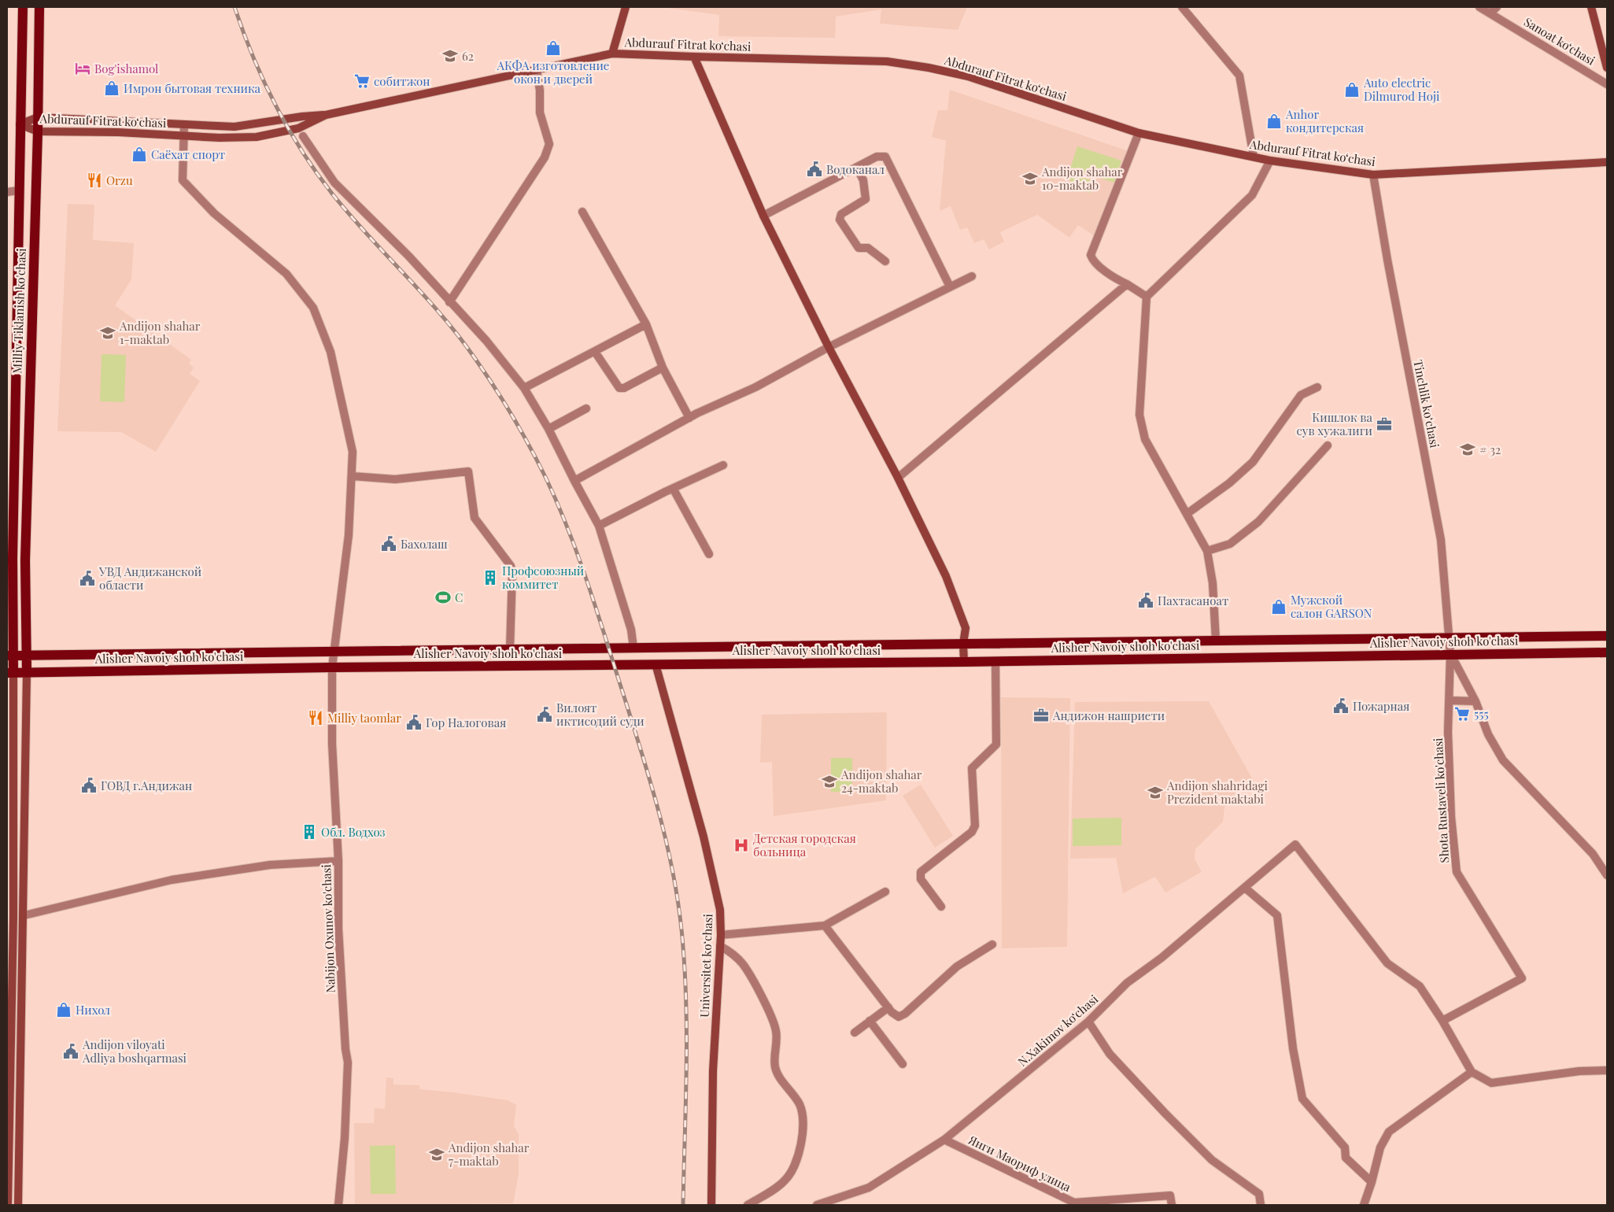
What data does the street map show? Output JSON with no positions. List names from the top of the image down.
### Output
{
  "streets": {
    "main road": [
      "Abdurauf Fitrat koʻchasi",
      "Milliy Tiklanish ko'chasi",
      "Alisher Navoiy shoh ko'chasi",
      "Universitet kо‘chasi"
    ],
    "street": [
      "Sanoat koʻchasi",
      "Tinchlik kо‘chasi",
      "Shota Rustaveli ko'chasi",
      "Nabijon Oxunov ko'chasi",
      "N.Xakimov koʻchasi",
      "Янги Маориф улица"
    ]
  },
  "crossings": [
    ["Abdurauf Fitrat koʻchasi", "Milliy Tiklanish ko'chasi"],
    ["Abdurauf Fitrat koʻchasi", "Tinchlik kо‘chasi"],
    ["Abdurauf Fitrat koʻchasi", "Nabijon Oxunov ko'chasi"],
    ["Milliy Tiklanish ko'chasi", "Alisher Navoiy shoh ko'chasi"],
    ["Tinchlik kо‘chasi", "Alisher Navoiy shoh ko'chasi"],
    ["Tinchlik kо‘chasi", "Shota Rustaveli ko'chasi"],
    ["Alisher Navoiy shoh ko'chasi", "Shota Rustaveli ko'chasi"],
    ["Alisher Navoiy shoh ko'chasi", "Nabijon Oxunov ko'chasi"],
    ["Alisher Navoiy shoh ko'chasi", "Universitet kо‘chasi"],
    ["Shota Rustaveli ko'chasi", "N.Xakimov koʻchasi"],
    ["N.Xakimov koʻchasi", "Янги Маориф улица"]
  ],
  "places": {
    "shop": [
      "АКФА изготовление окон и дверей",
      "Имрон бытовая техника",
      "Auto electric Dilmurod Hoji",
      "Anhor кондитерская",
      "Саёхат спорт",
      "Мужской салон GARSON",
      "Нихол"
    ],
    "school or university": [
      "62",
      "Andijon shahar 10-maktab",
      "Andijon shahar 1-maktab",
      "# 32",
      "Andijon shahar 24-maktab",
      "Andijon shahridagi Prezident maktabi",
      "Andijon shahar 7-maktab"
    ],
    "hotel": ["Bog'ishamol"],
    "supermarket": ["собитжон", "555"],
    "public building": [
      "Водоканал",
      "Бахолаш",
      "УВД Андижанской области",
      "Пахтасаноат",
      "Пожарная",
      "Вилоят иктисодий суди",
      "Гор Налоговая",
      "ГОВД г.Андижан",
      "Andijon viloyati Adliya boshqarmasi"
    ],
    "restaurant": ["Orzu", "Milliy taomlar"],
    "office": ["Кишлок ва сув хужалиги", "Андижон нашриети"],
    "building": ["Профсоюзный коммитет", "Обл. Водхоз"],
    "sports": ["С"],
    "hospital": ["Детская городская больница"]
  }
}
